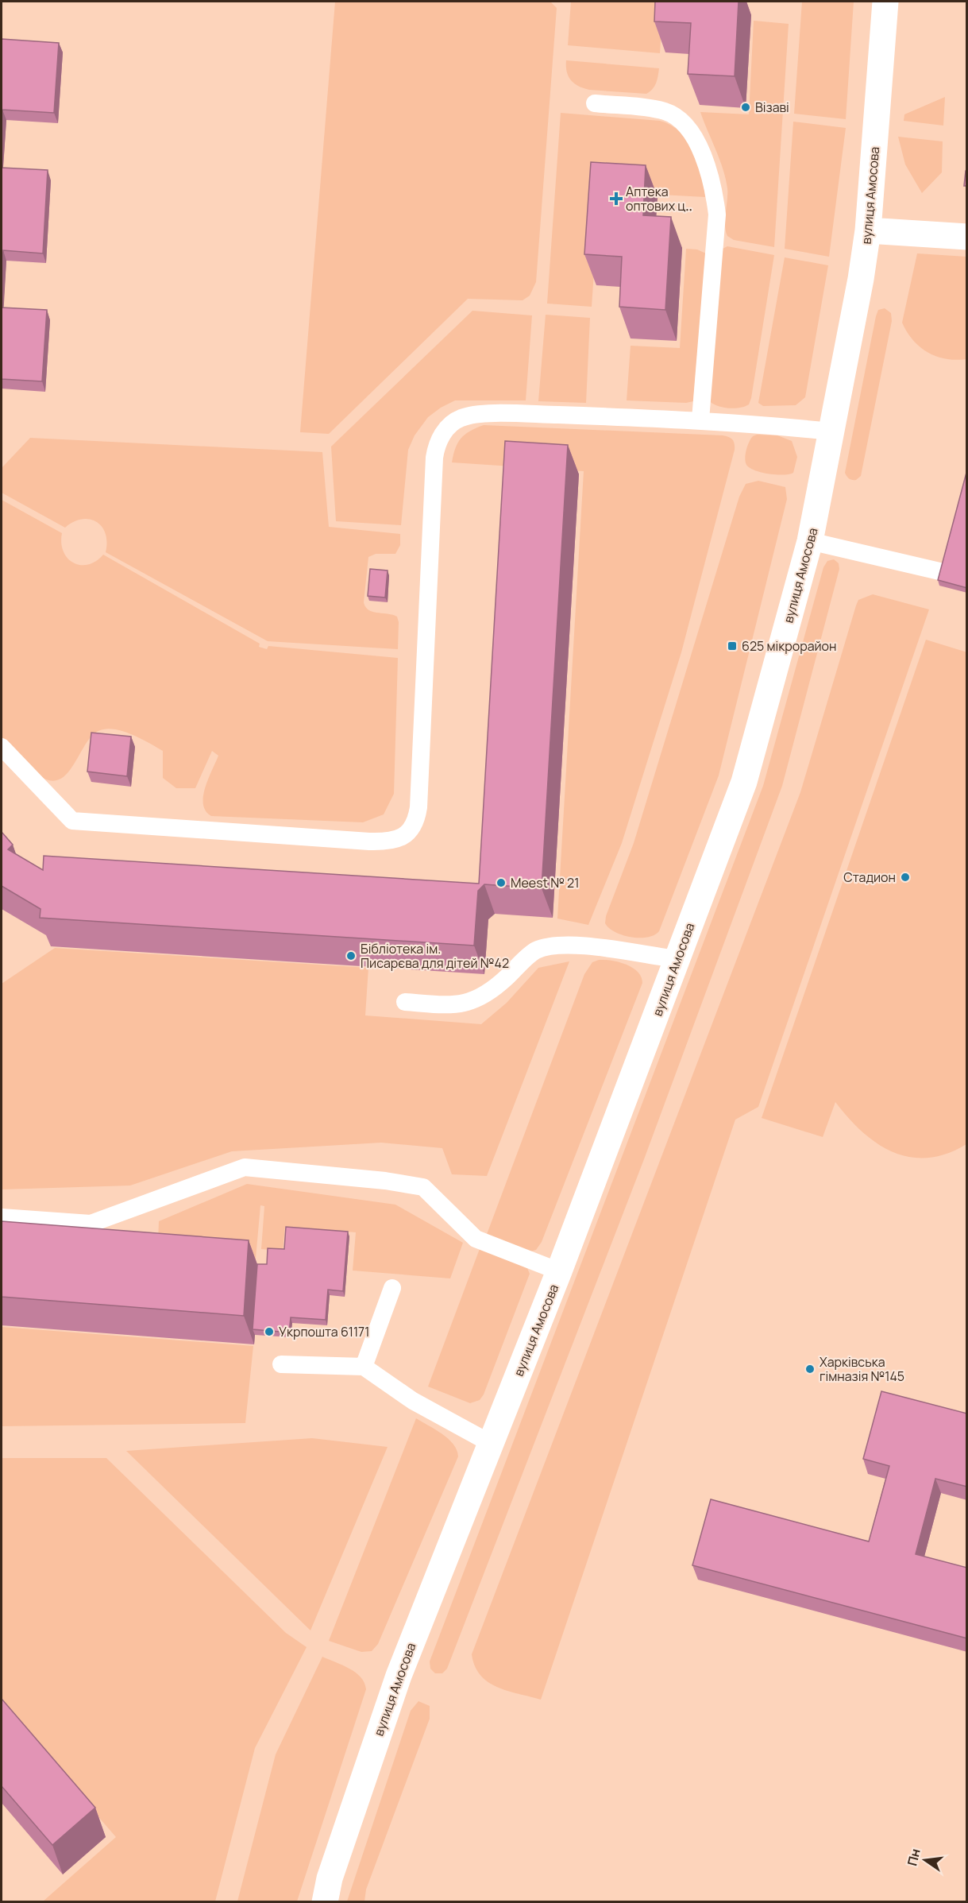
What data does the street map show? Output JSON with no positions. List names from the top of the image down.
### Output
{
  "streets": {
    "street": ["вулиця Амосова"]
  },
  "places": {
    "other": [
      "Візаві",
      "Стадион",
      "Meest № 21",
      "Бібліотека ім. Писарєва для дітей №42",
      "Укрпошта 61171",
      "Харківська гімназія №145"
    ],
    "health": ["Аптека оптових ц‥"],
    "transit": ["625 мікрорайон"]
  },
  "north": "left"
}
